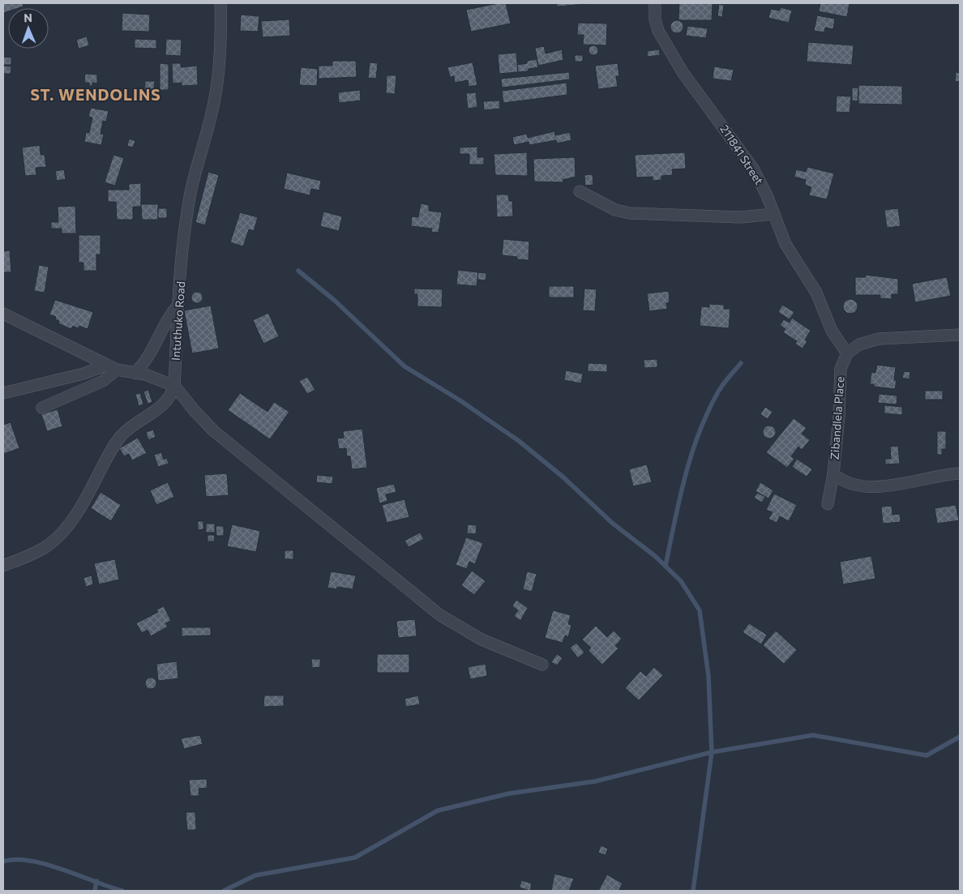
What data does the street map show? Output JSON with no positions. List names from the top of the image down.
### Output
{
  "streets": {
    "street": ["211841 Street", "Intuthuko Road", "Zibandlela Place"]
  },
  "crossings": [
    ["211841 Street", "Zibandlela Place"]
  ],
  "districts": ["ST. WENDOLINS"],
  "north": "top"
}
